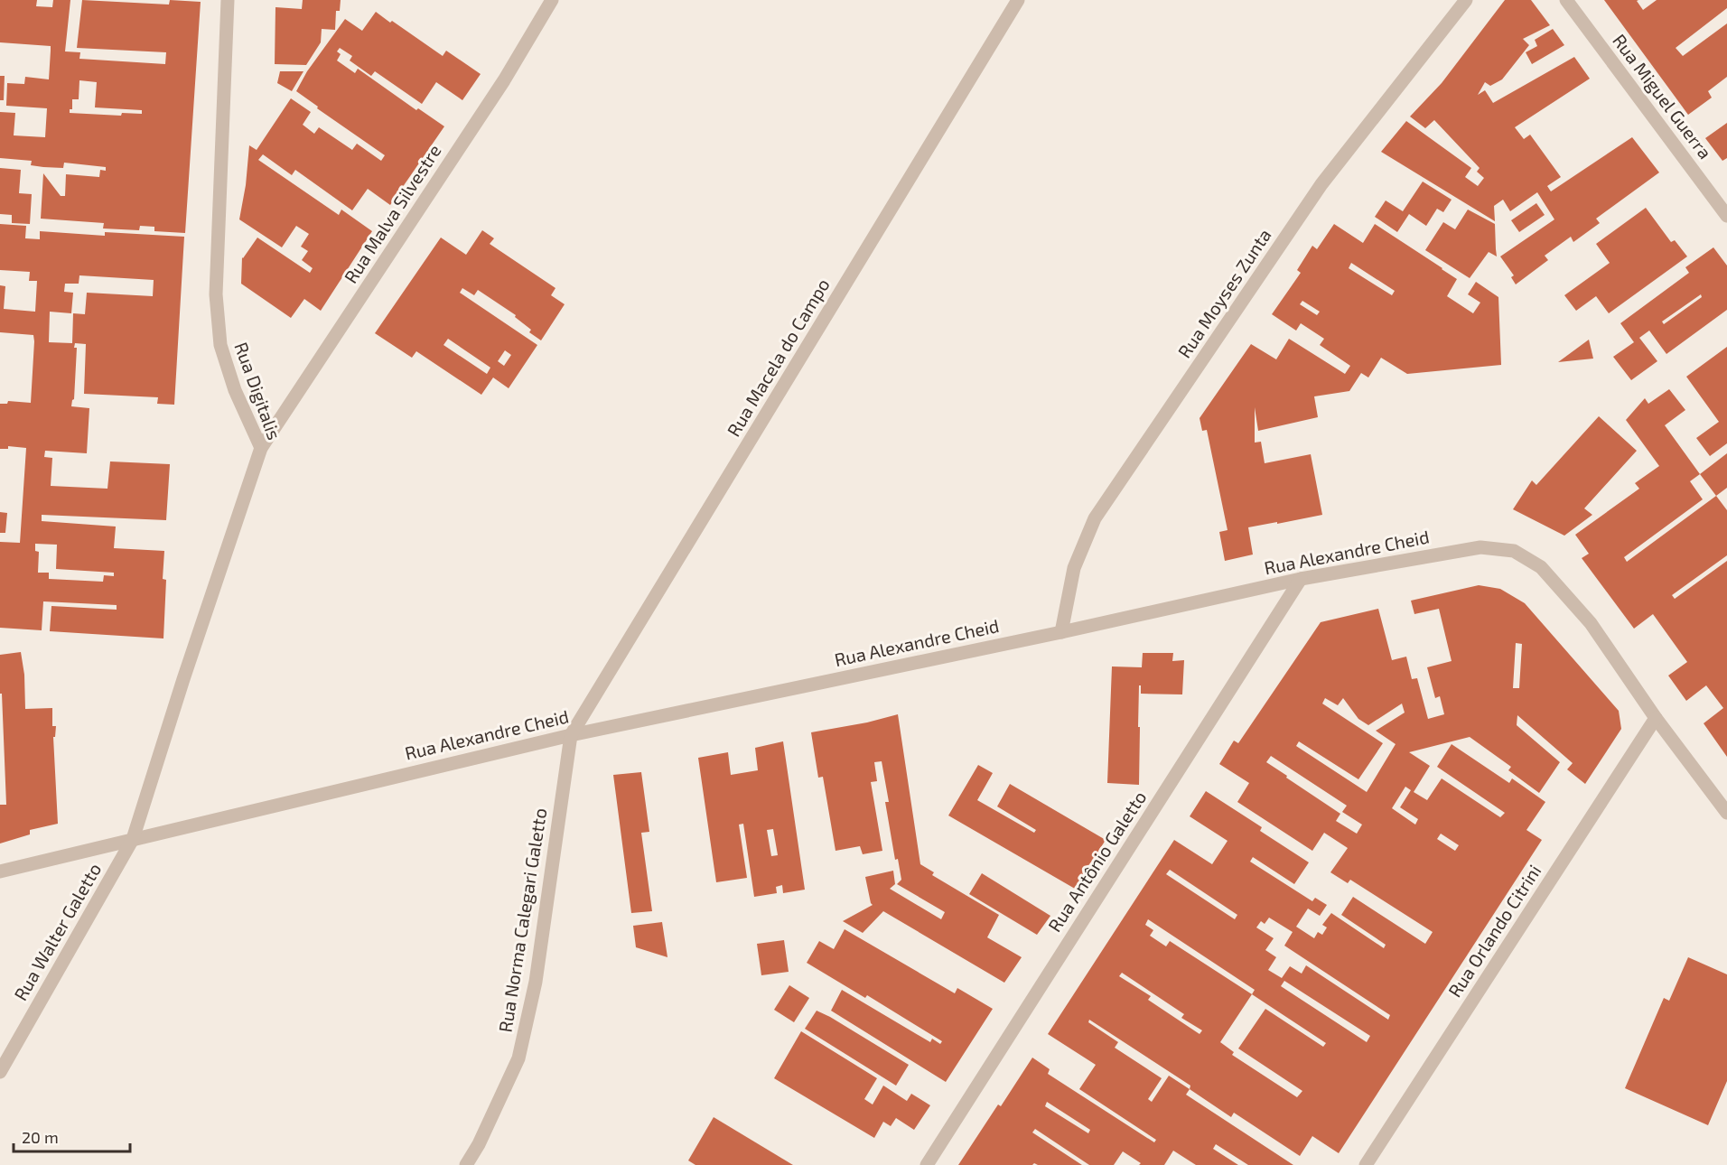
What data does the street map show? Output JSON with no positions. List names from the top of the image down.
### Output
{
  "streets": {
    "street": [
      "Rua Miguel Guerra",
      "Rua Malva Silvestre",
      "Rua Moyses Zunta",
      "Rua Macela do Campo",
      "Rua Digitalis",
      "Rua Alexandre Cheid",
      "Rua Antônio Galetto",
      "Rua Norma Calegari Galetto",
      "Rua Orlando Citrini",
      "Rua Walter Galetto"
    ]
  },
  "crossings": [
    ["Rua Malva Silvestre", "Rua Digitalis"],
    ["Rua Moyses Zunta", "Rua Alexandre Cheid"],
    ["Rua Macela do Campo", "Rua Alexandre Cheid"],
    ["Rua Macela do Campo", "Rua Norma Calegari Galetto"],
    ["Rua Digitalis", "Rua Alexandre Cheid"],
    ["Rua Digitalis", "Rua Walter Galetto"],
    ["Rua Alexandre Cheid", "Rua Antônio Galetto"],
    ["Rua Alexandre Cheid", "Rua Norma Calegari Galetto"],
    ["Rua Alexandre Cheid", "Rua Orlando Citrini"],
    ["Rua Alexandre Cheid", "Rua Walter Galetto"]
  ],
  "scale_bar": "20 m"
}
